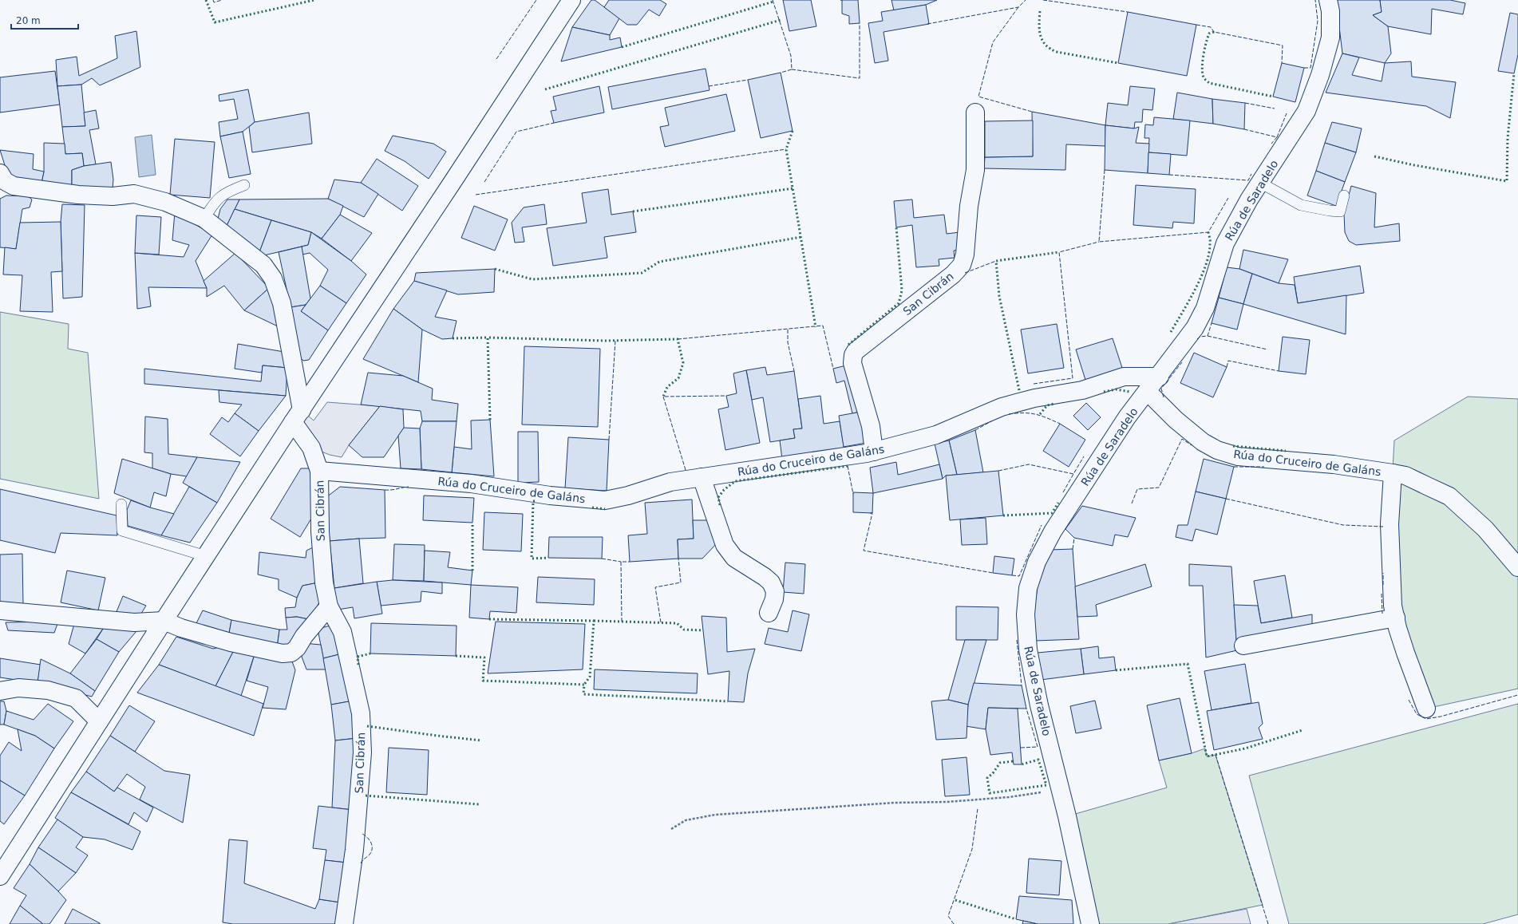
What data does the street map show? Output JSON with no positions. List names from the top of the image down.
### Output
{
  "streets": {
    "street": ["Rúa de Saradelo", "San Cibrán", "Rúa do Cruceiro de Galáns"]
  },
  "crossings": [
    ["Rúa de Saradelo", "Rúa do Cruceiro de Galáns"],
    ["San Cibrán", "Rúa do Cruceiro de Galáns"]
  ],
  "scale_bar": "20 m"
}
